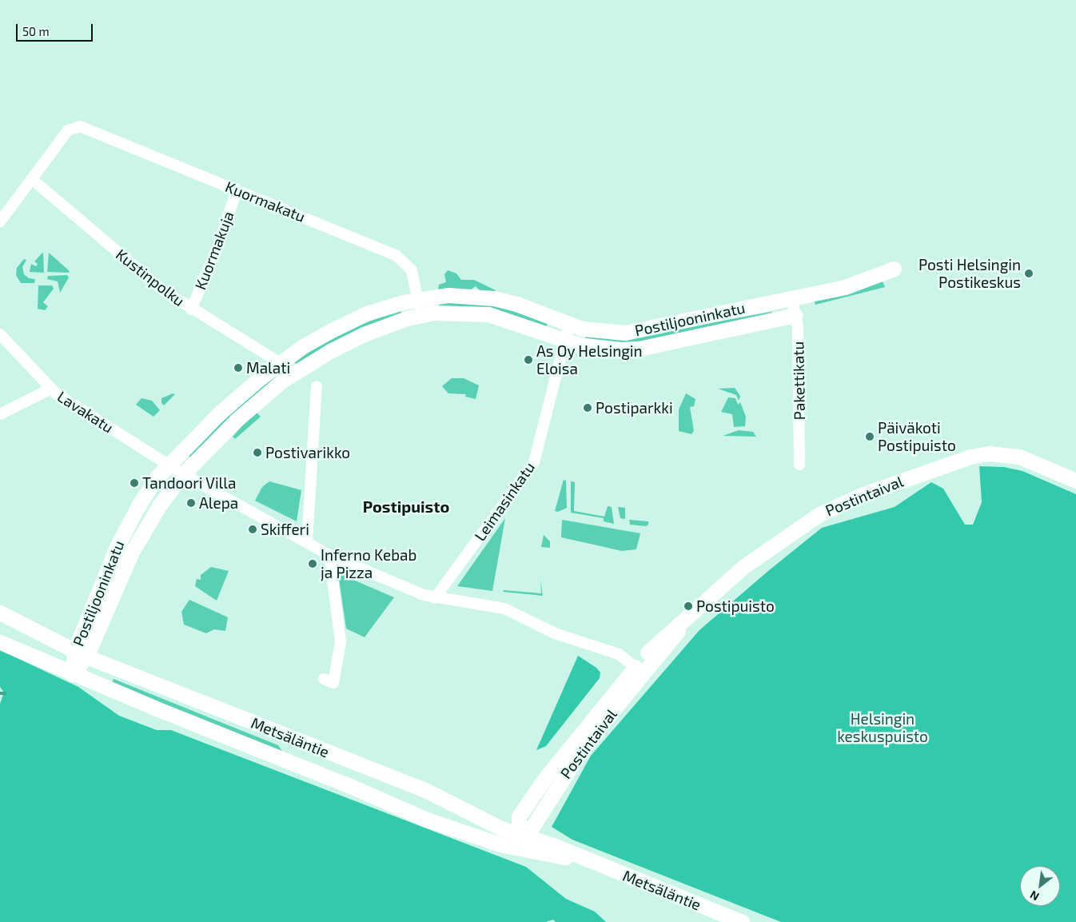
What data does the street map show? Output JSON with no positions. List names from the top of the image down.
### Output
{
  "streets": {
    "street": [
      "Kuormakatu",
      "Kuormakuja",
      "Kustinpolku",
      "Postiljooninkatu",
      "Pakettikatu",
      "Lavakatu",
      "Postintaival",
      "Leimasinkatu",
      "Metsäläntie"
    ]
  },
  "crossings": [
    ["Kuormakatu", "Kuormakuja"],
    ["Kuormakatu", "Kustinpolku"],
    ["Kuormakatu", "Postiljooninkatu"],
    ["Kuormakuja", "Kustinpolku"],
    ["Kustinpolku", "Postiljooninkatu"],
    ["Postiljooninkatu", "Pakettikatu"],
    ["Postiljooninkatu", "Lavakatu"],
    ["Postiljooninkatu", "Leimasinkatu"],
    ["Postiljooninkatu", "Metsäläntie"],
    ["Lavakatu", "Postintaival"],
    ["Lavakatu", "Leimasinkatu"],
    ["Postintaival", "Metsäläntie"]
  ],
  "districts": ["Postipuisto"],
  "parks": ["Helsingin keskuspuisto"],
  "places": [
    "Posti Helsingin Postikeskus",
    "As Oy Helsingin Eloisa",
    "Malati",
    "Postiparkki",
    "Päiväkoti Postipuisto",
    "Postivarikko",
    "Tandoori Villa",
    "Alepa",
    "Skifferi",
    "Inferno Kebab ja Pizza",
    "Postipuisto"
  ],
  "scale_bar": "50 m",
  "north": "bottom left"
}
